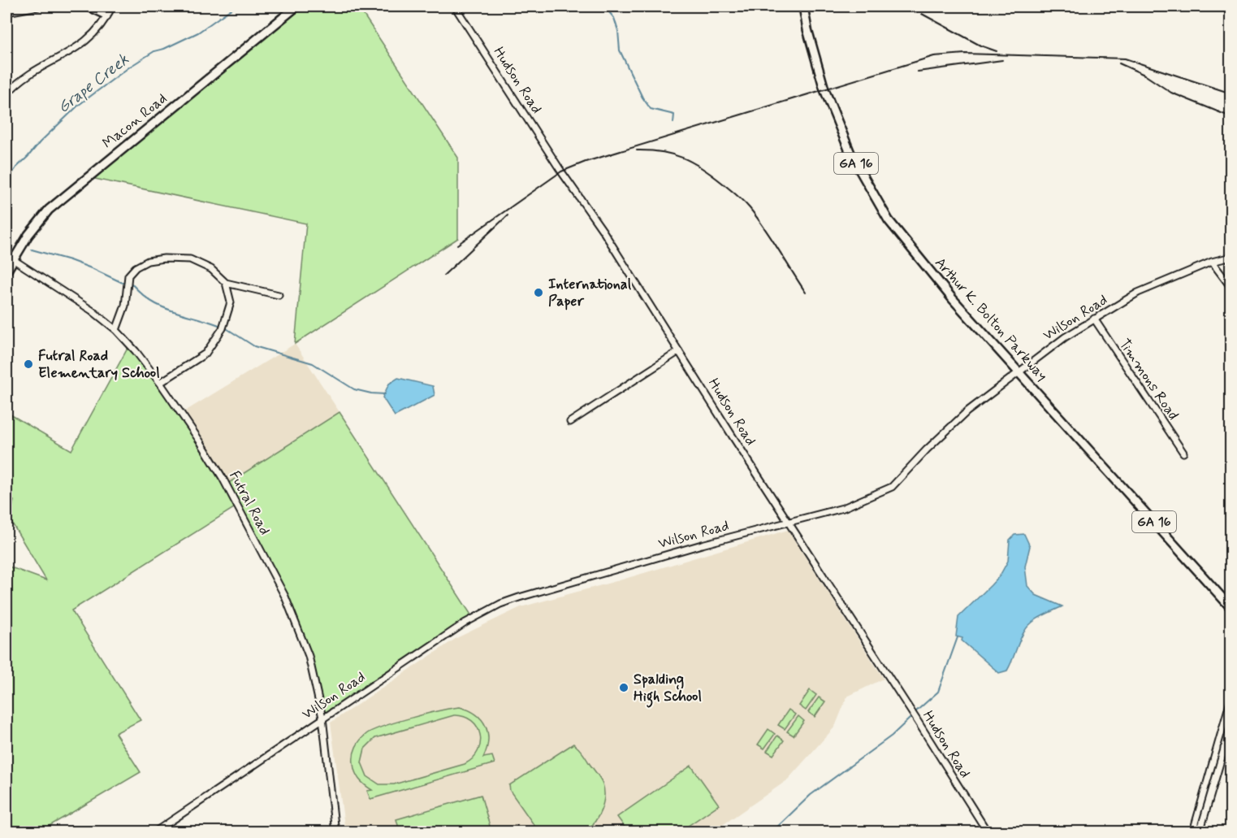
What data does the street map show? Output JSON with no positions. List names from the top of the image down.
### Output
{
  "streets": {
    "main road": ["Macon Road", "GA 16", "Arthur K. Bolton Parkway"],
    "street": [
      "Hudson Road",
      "Wilson Road",
      "Timmons Road",
      "Futral Road"
    ]
  },
  "crossings": [
    ["Hudson Road", "Wilson Road"],
    ["Macon Road", "Futral Road"],
    ["Wilson Road", "Arthur K. Bolton Parkway"],
    ["Wilson Road", "Timmons Road"],
    ["Wilson Road", "Futral Road"]
  ],
  "water": ["Grape Creek"],
  "places": ["International Paper", "Futral Road Elementary School", "Spalding High School"]
}
